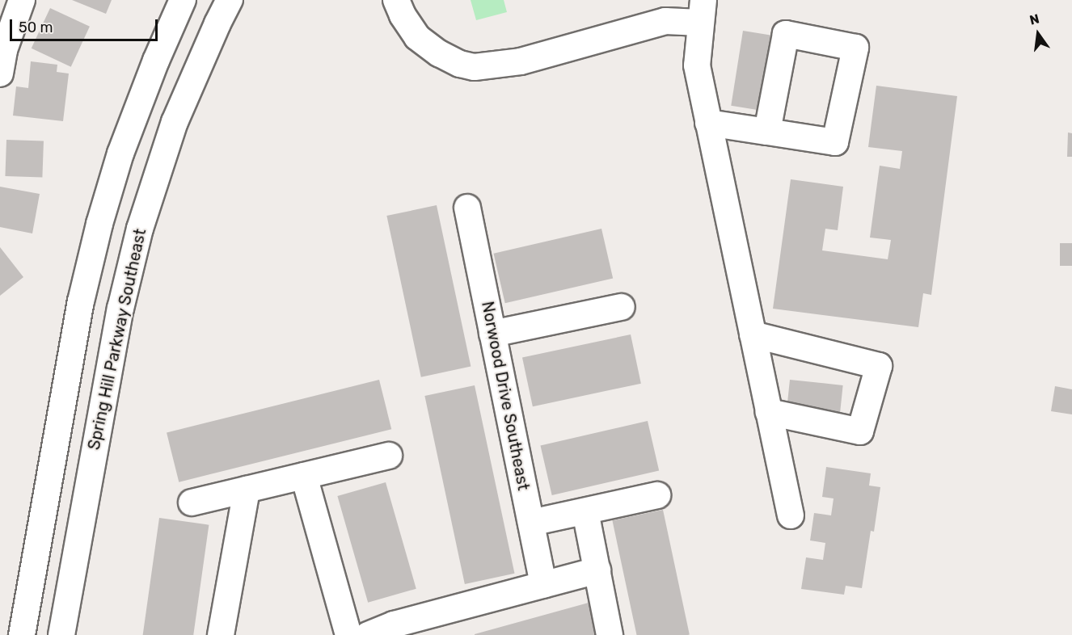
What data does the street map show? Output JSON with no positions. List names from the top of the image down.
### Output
{
  "streets": {
    "street": ["Spring Hill Parkway Southeast", "Norwood Drive Southeast"]
  },
  "scale_bar": "50 m",
  "north": "top"
}
